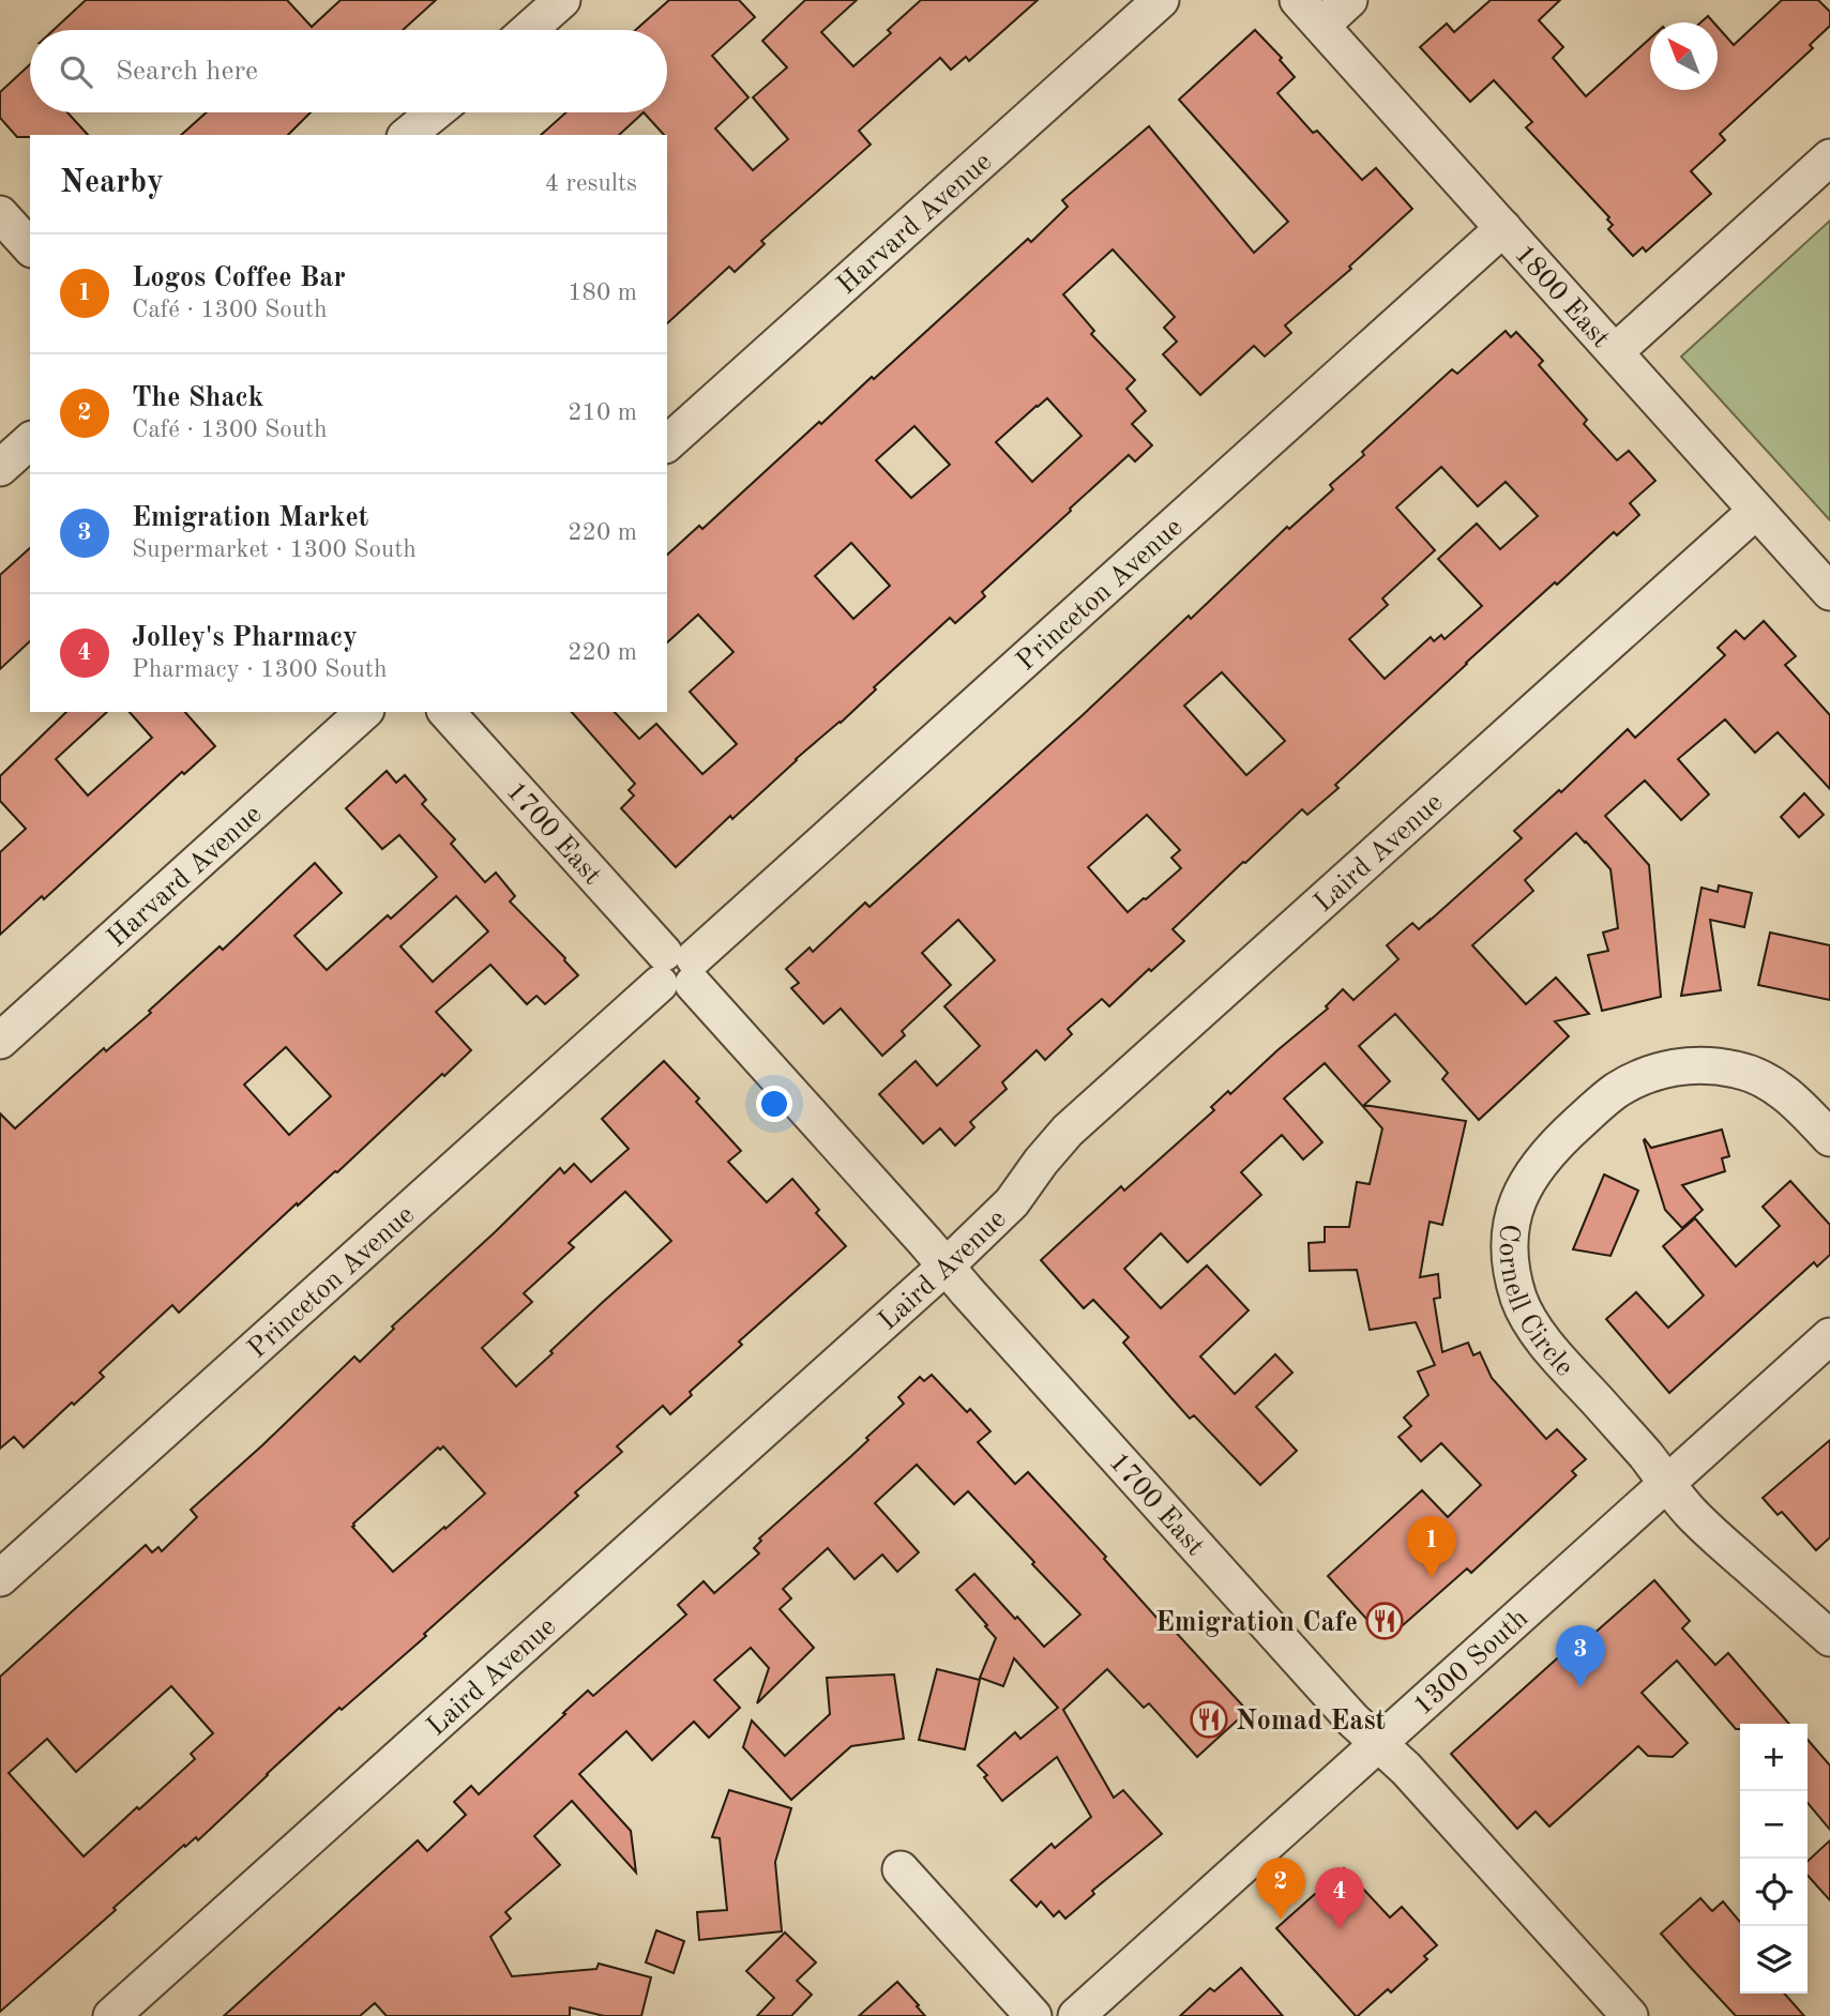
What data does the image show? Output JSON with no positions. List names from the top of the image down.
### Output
{
  "streets": {
    "street": [
      "Harvard Avenue",
      "1800 East",
      "Princeton Avenue",
      "1700 East",
      "Laird Avenue",
      "Cornell Circle",
      "1300 South"
    ]
  },
  "crossings": [
    ["1800 East", "Princeton Avenue"],
    ["1800 East", "Laird Avenue"],
    ["Princeton Avenue", "1700 East"],
    ["1700 East", "Laird Avenue"],
    ["1700 East", "1300 South"],
    ["Cornell Circle", "1300 South"]
  ],
  "places": {
    "restaurant": ["Emigration Cafe", "Nomad East"]
  },
  "north": "top left",
  "page": {
    "search": "Search here",
    "heading": ["Nearby", "4 results"],
    "list": [
      {
        "mark": "1",
        "name": "Logos Coffee Bar",
        "note": "Café · 1300 South",
        "value": "180 m"
      },
      {
        "mark": "2",
        "name": "The Shack",
        "note": "Café · 1300 South",
        "value": "210 m"
      },
      {
        "mark": "3",
        "name": "Emigration Market",
        "note": "Supermarket · 1300 South",
        "value": "220 m"
      },
      {
        "mark": "4",
        "name": "Jolley's Pharmacy",
        "note": "Pharmacy · 1300 South",
        "value": "220 m"
      }
    ],
    "pins": [
      "1",
      "3",
      "2",
      "4"
    ],
    "map_buttons": ["+", "−"]
  }
}
